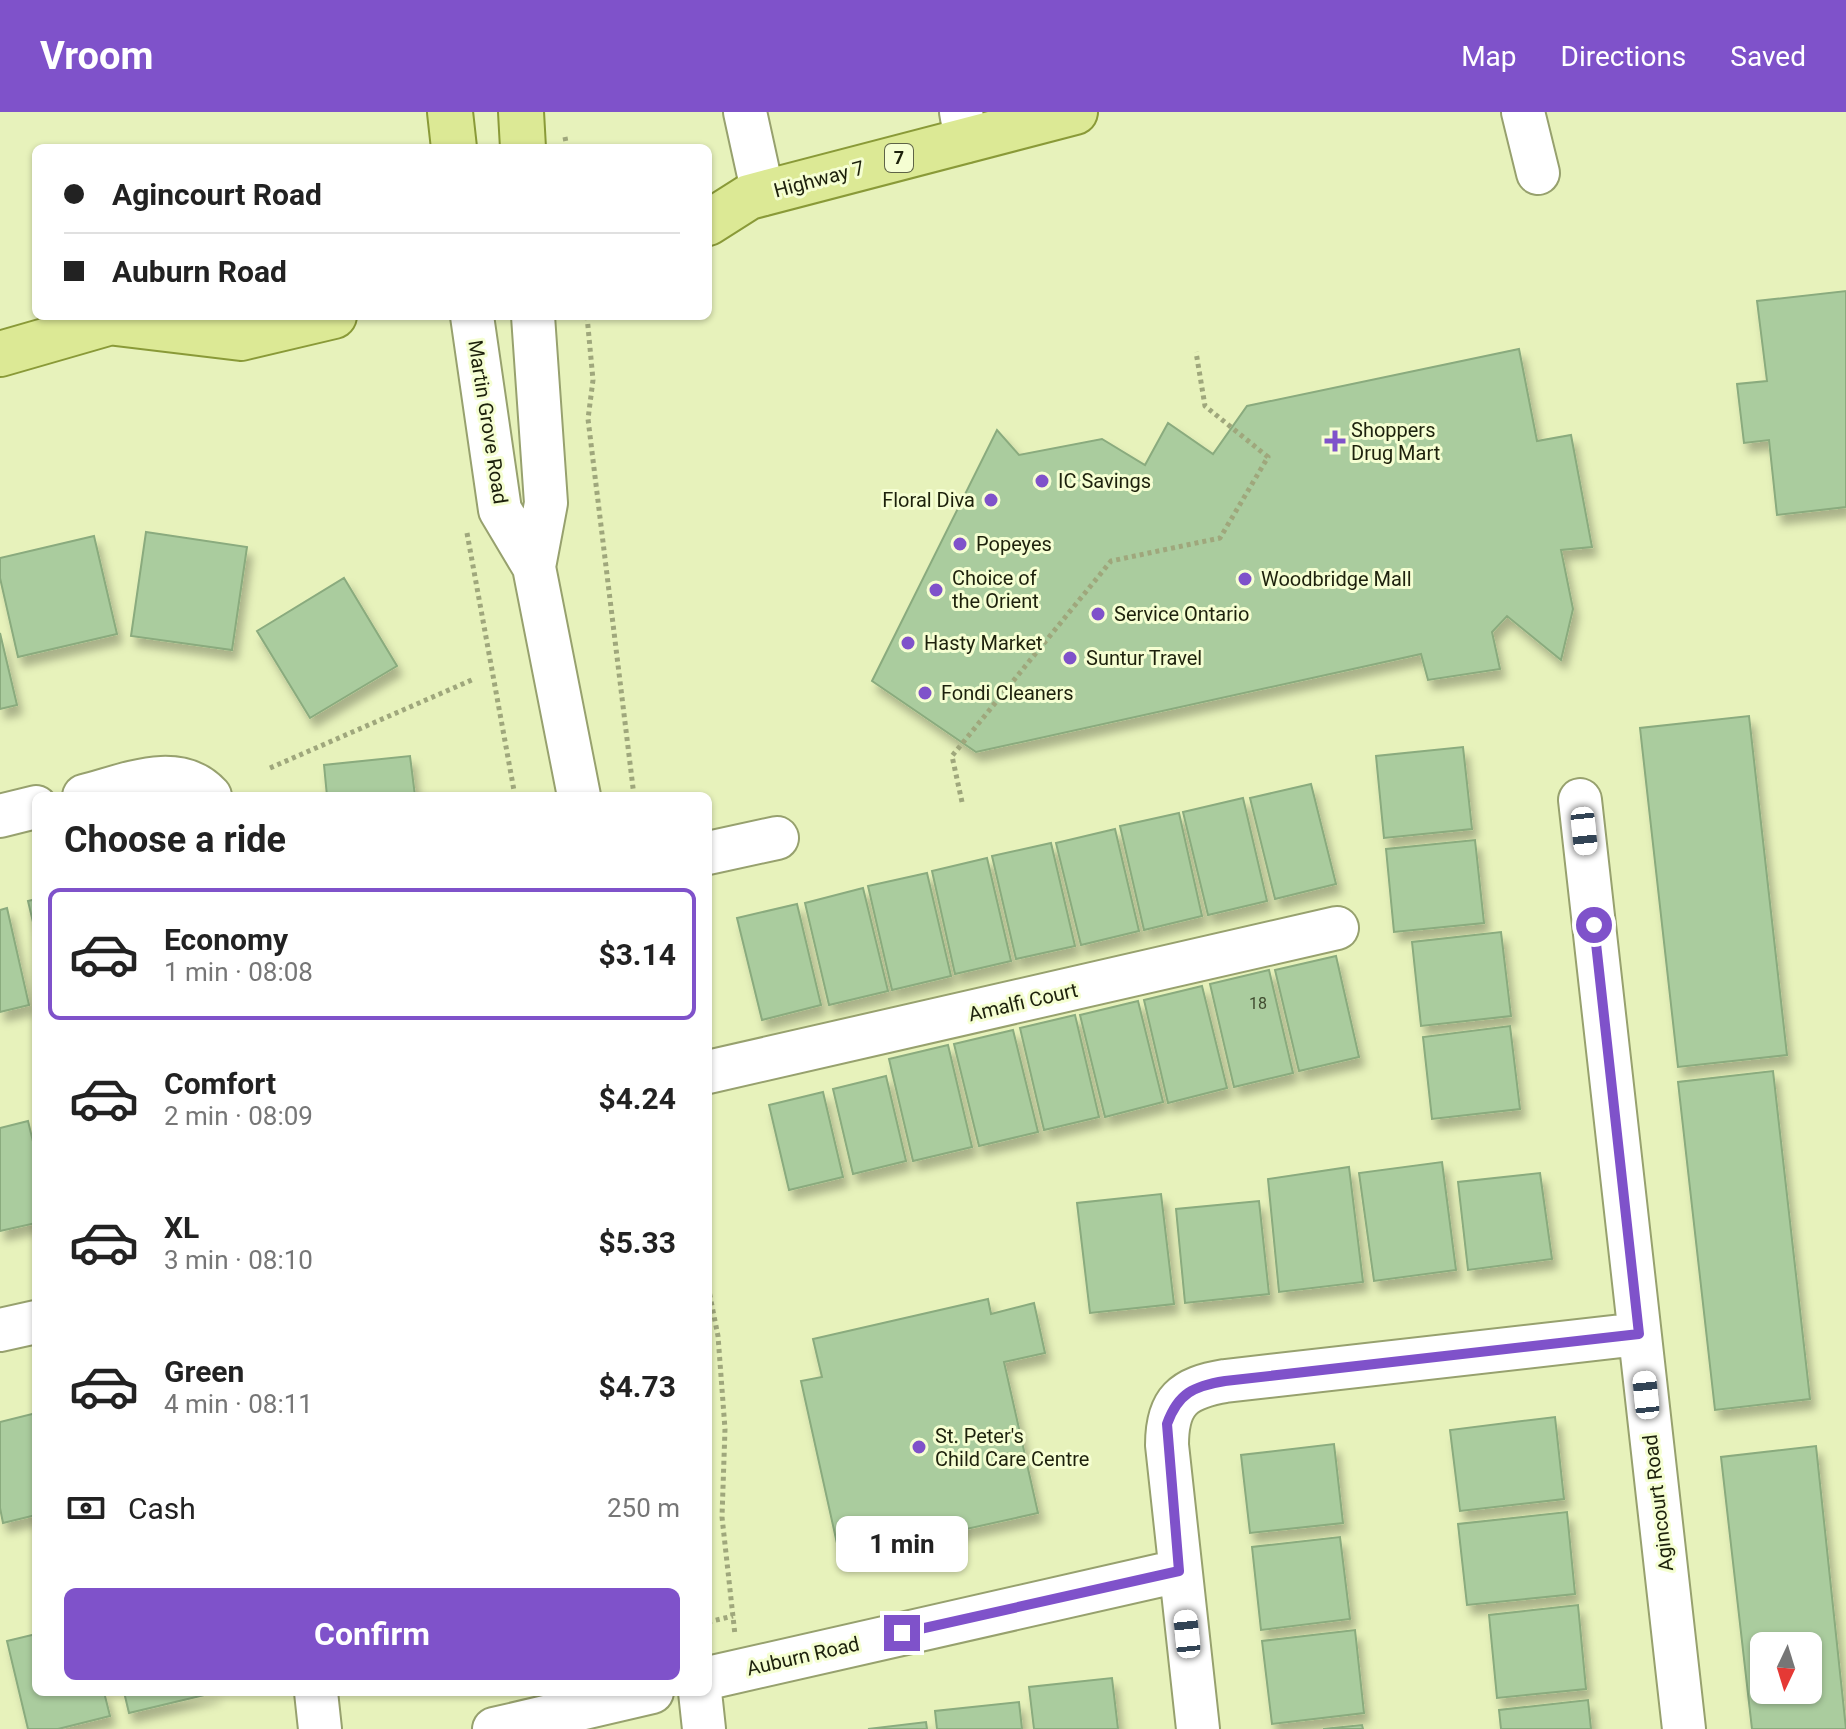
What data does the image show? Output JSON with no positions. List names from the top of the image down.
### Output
{
  "streets": {
    "main road": ["7", "Highway 7"],
    "street": [
      "Martin Grove Road",
      "Amalfi Court",
      "Agincourt Road",
      "Auburn Road"
    ]
  },
  "places": {
    "health": ["Shoppers Drug Mart"],
    "other": [
      "IC Savings",
      "Floral Diva",
      "Popeyes",
      "Woodbridge Mall",
      "Choice of the Orient",
      "Service Ontario",
      "Hasty Market",
      "Suntur Travel",
      "Fondi Cleaners",
      "St. Peter's Child Care Centre"
    ]
  },
  "house_numbers": ["18"],
  "north": "bottom",
  "page": {
    "header": "Vroom",
    "nav": ["Map", "Directions", "Saved"],
    "banner": ["Agincourt Road", "Auburn Road"],
    "heading": "Choose a ride",
    "list": [
      {
        "name": "Economy",
        "note": "1 min · 08:08",
        "value": "$3.14"
      },
      {
        "name": "Comfort",
        "note": "2 min · 08:09",
        "value": "$4.24"
      },
      {
        "name": "XL",
        "note": "3 min · 08:10",
        "value": "$5.33"
      },
      {
        "name": "Green",
        "note": "4 min · 08:11",
        "value": "$4.73"
      }
    ],
    "pay": ["Cash", "250 m"],
    "bubble": "1 min",
    "buttons": "Confirm"
  }
}
